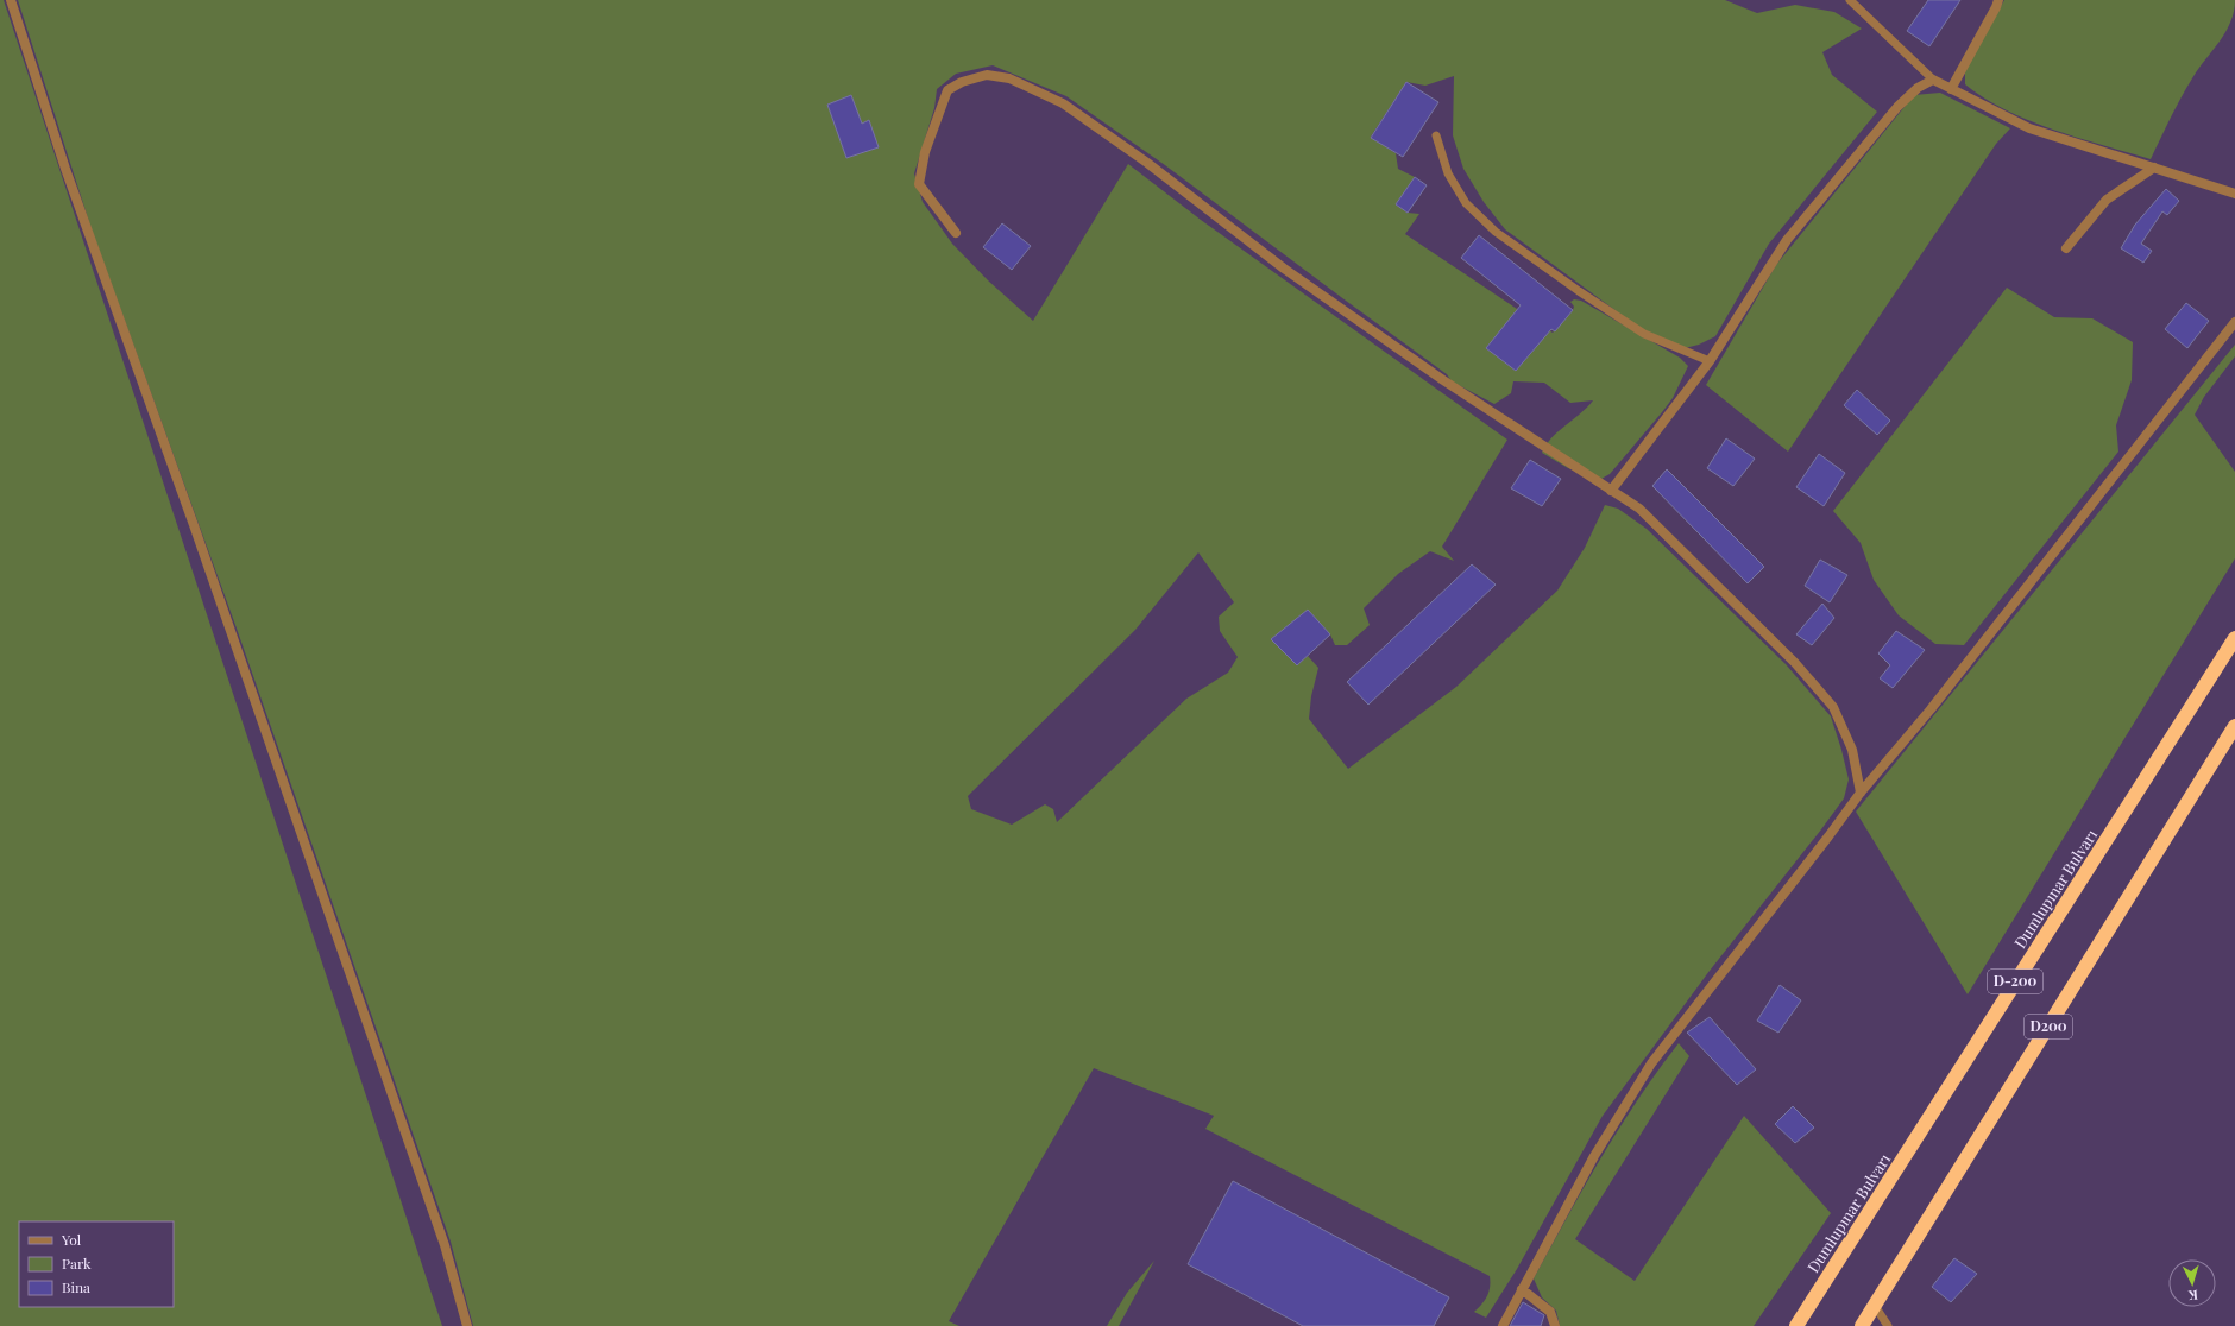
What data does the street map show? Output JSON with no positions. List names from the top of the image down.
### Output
{
  "streets": {
    "highway": ["Dumlupınar Bulvarı", "D-200", "D200"]
  },
  "legend": ["Yol", "Park", "Bina"],
  "north": "bottom"
}
